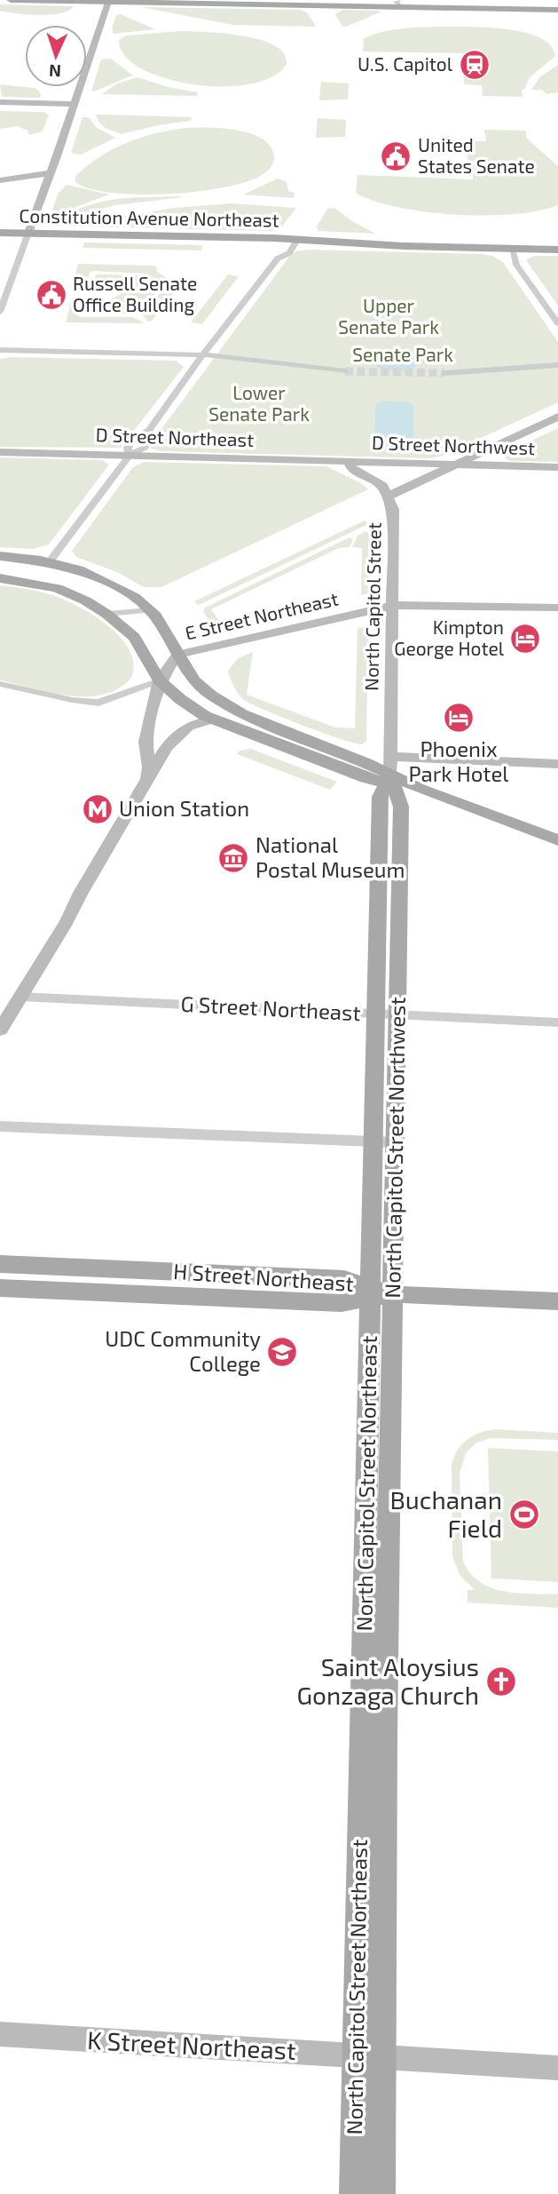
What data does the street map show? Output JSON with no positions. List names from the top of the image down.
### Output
{
  "streets": {
    "main road": [
      "Constitution Avenue Northeast",
      "D Street Northeast",
      "D Street Northwest",
      "North Capitol Street",
      "E Street Northeast",
      "North Capitol Street Northwest",
      "H Street Northeast",
      "North Capitol Street Northeast",
      "K Street Northeast"
    ],
    "street": ["G Street Northeast"]
  },
  "crossings": [
    ["D Street Northeast", "D Street Northwest"],
    ["D Street Northeast", "North Capitol Street"],
    ["D Street Northwest", "North Capitol Street"],
    ["North Capitol Street", "E Street Northeast"],
    ["North Capitol Street", "North Capitol Street Northwest"],
    ["North Capitol Street", "North Capitol Street Northeast"],
    ["G Street Northeast", "North Capitol Street Northwest"],
    ["G Street Northeast", "North Capitol Street Northeast"],
    ["North Capitol Street Northwest", "H Street Northeast"],
    ["North Capitol Street Northwest", "North Capitol Street Northeast"],
    ["North Capitol Street Northwest", "K Street Northeast"],
    ["H Street Northeast", "North Capitol Street Northeast"],
    ["North Capitol Street Northeast", "K Street Northeast"]
  ],
  "parks": ["Upper Senate Park", "Senate Park", "Lower Senate Park"],
  "places": {
    "station": ["U.S. Capitol"],
    "public building": ["United States Senate", "Russell Senate Office Building"],
    "hotel": ["Kimpton George Hotel", "Phoenix Park Hotel"],
    "metro station": ["Union Station"],
    "museum": ["National Postal Museum"],
    "school or university": ["UDC Community College"],
    "sports": ["Buchanan Field"],
    "church": ["Saint Aloysius Gonzaga Church"]
  },
  "north": "bottom"
}
